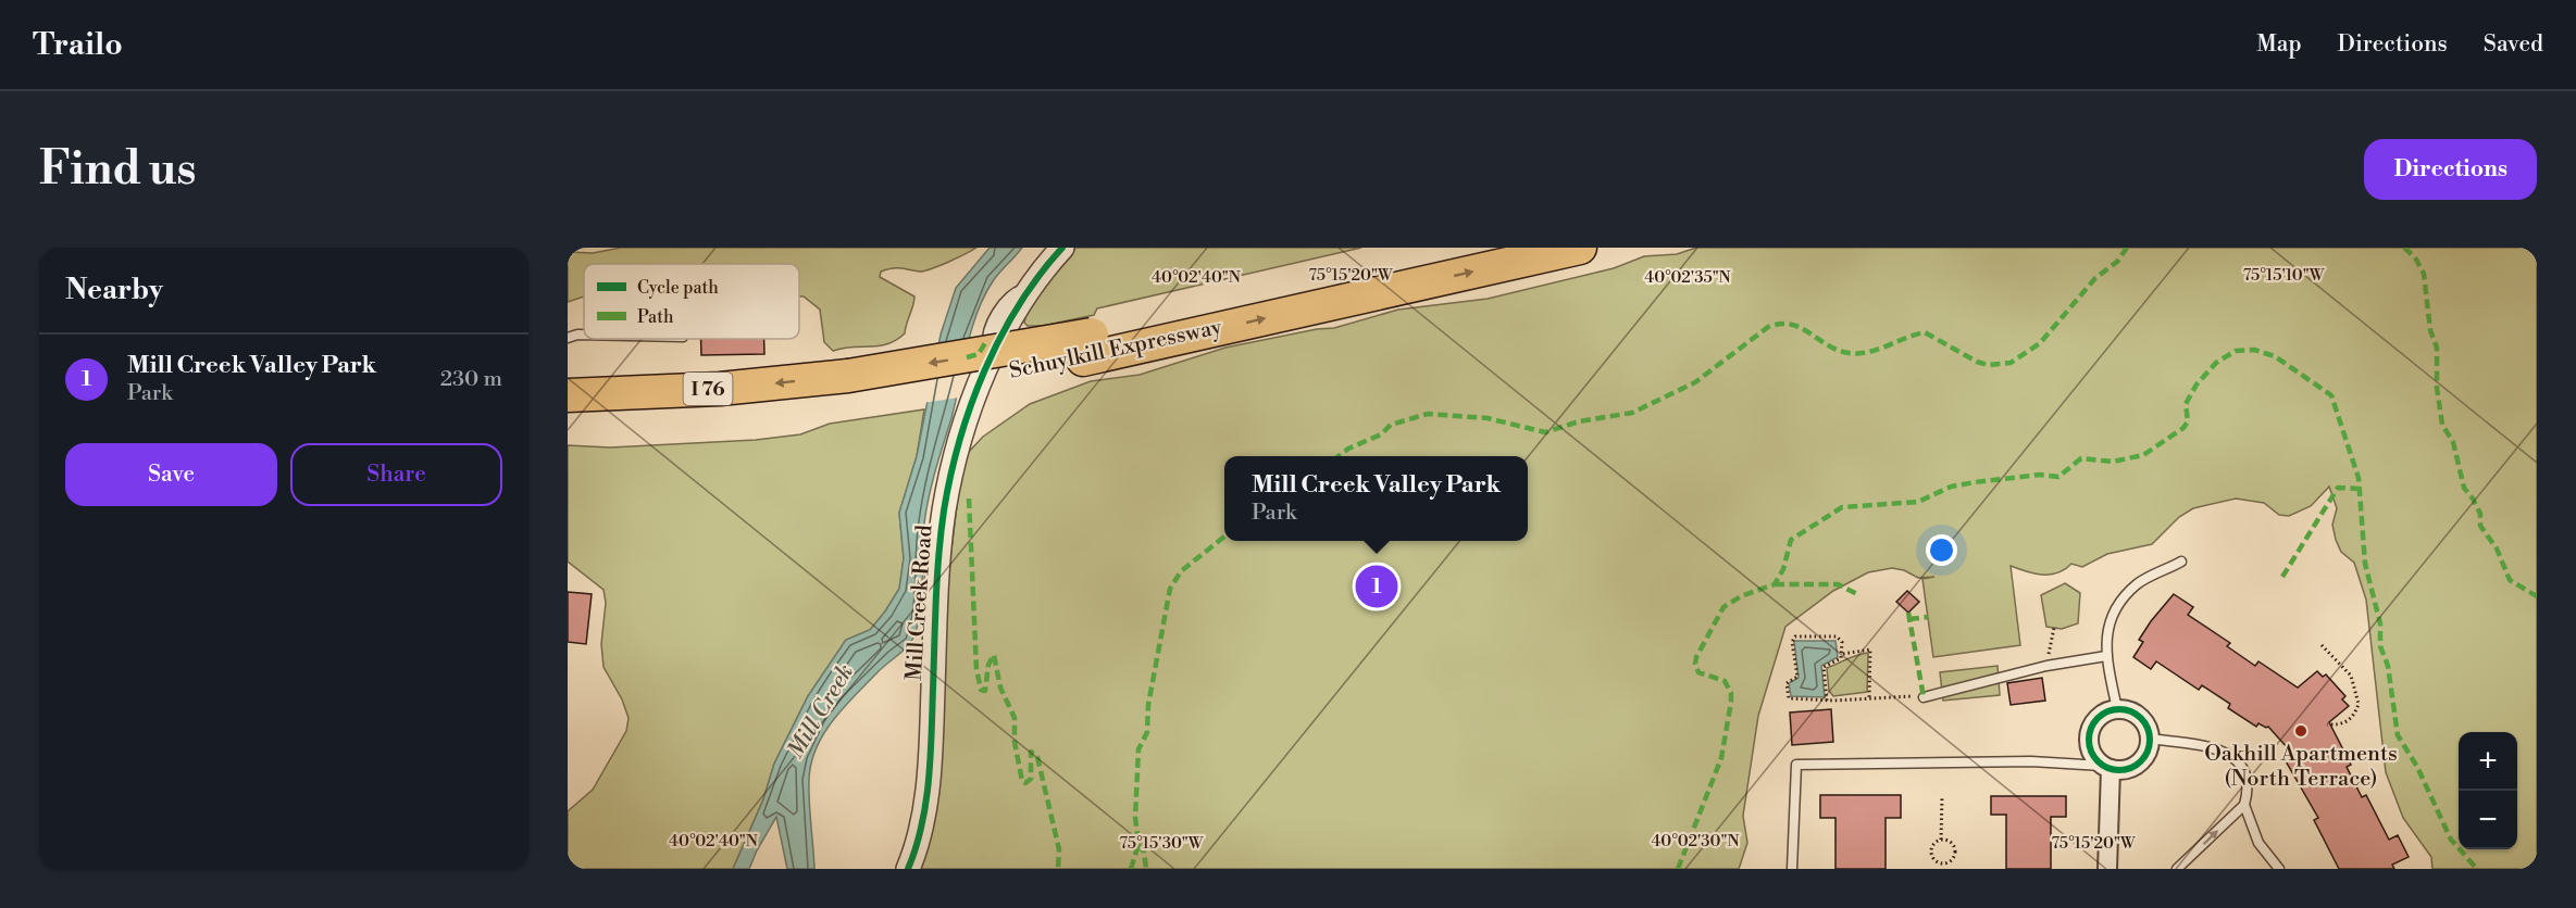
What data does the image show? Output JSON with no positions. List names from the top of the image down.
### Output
{
  "streets": {
    "highway": ["Schuylkill Expressway", "I 76"],
    "street": ["Mill Creek Road"]
  },
  "water": ["Mill Creek"],
  "places": ["Oakhill Apartments (North Terrace)"],
  "legend": ["Cycle path", "Path"],
  "page": {
    "header": "Trailo",
    "nav": ["Map", "Directions", "Saved"],
    "buttons": [
      "Directions",
      ["Save", "Share"]
    ],
    "title": "Find us",
    "heading": "Nearby",
    "list": [
      {
        "mark": "1",
        "name": "Mill Creek Valley Park",
        "note": "Park",
        "value": "230 m"
      }
    ],
    "popup": ["Mill Creek Valley Park", "Park"],
    "pins": "1",
    "map_buttons": ["+", "−"]
  },
  "coordinates": [
    "75°15'20\"W",
    "75°15'10\"W",
    "40°02'40\"N",
    "40°02'35\"N",
    "40°02'30\"N",
    "75°15'30\"W"
  ]
}
